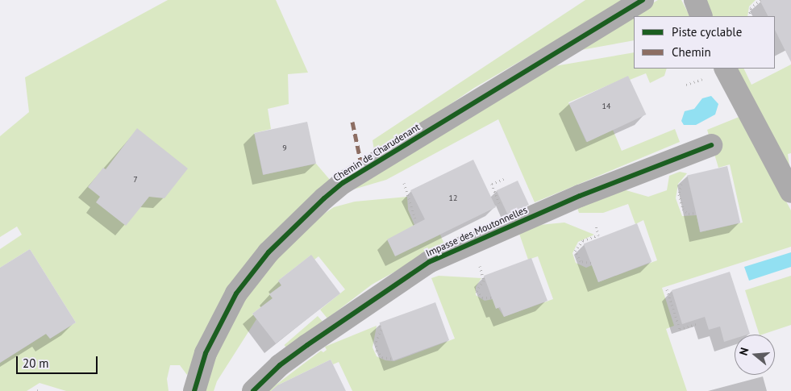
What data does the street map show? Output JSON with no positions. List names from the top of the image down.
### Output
{
  "streets": {
    "street": ["Chemin de Charudenant", "Impasse des Moutonnelles"]
  },
  "house_numbers": [
    "14",
    "9",
    "7",
    "12"
  ],
  "legend": ["Piste cyclable", "Chemin"],
  "scale_bar": "20 m",
  "north": "left"
}
